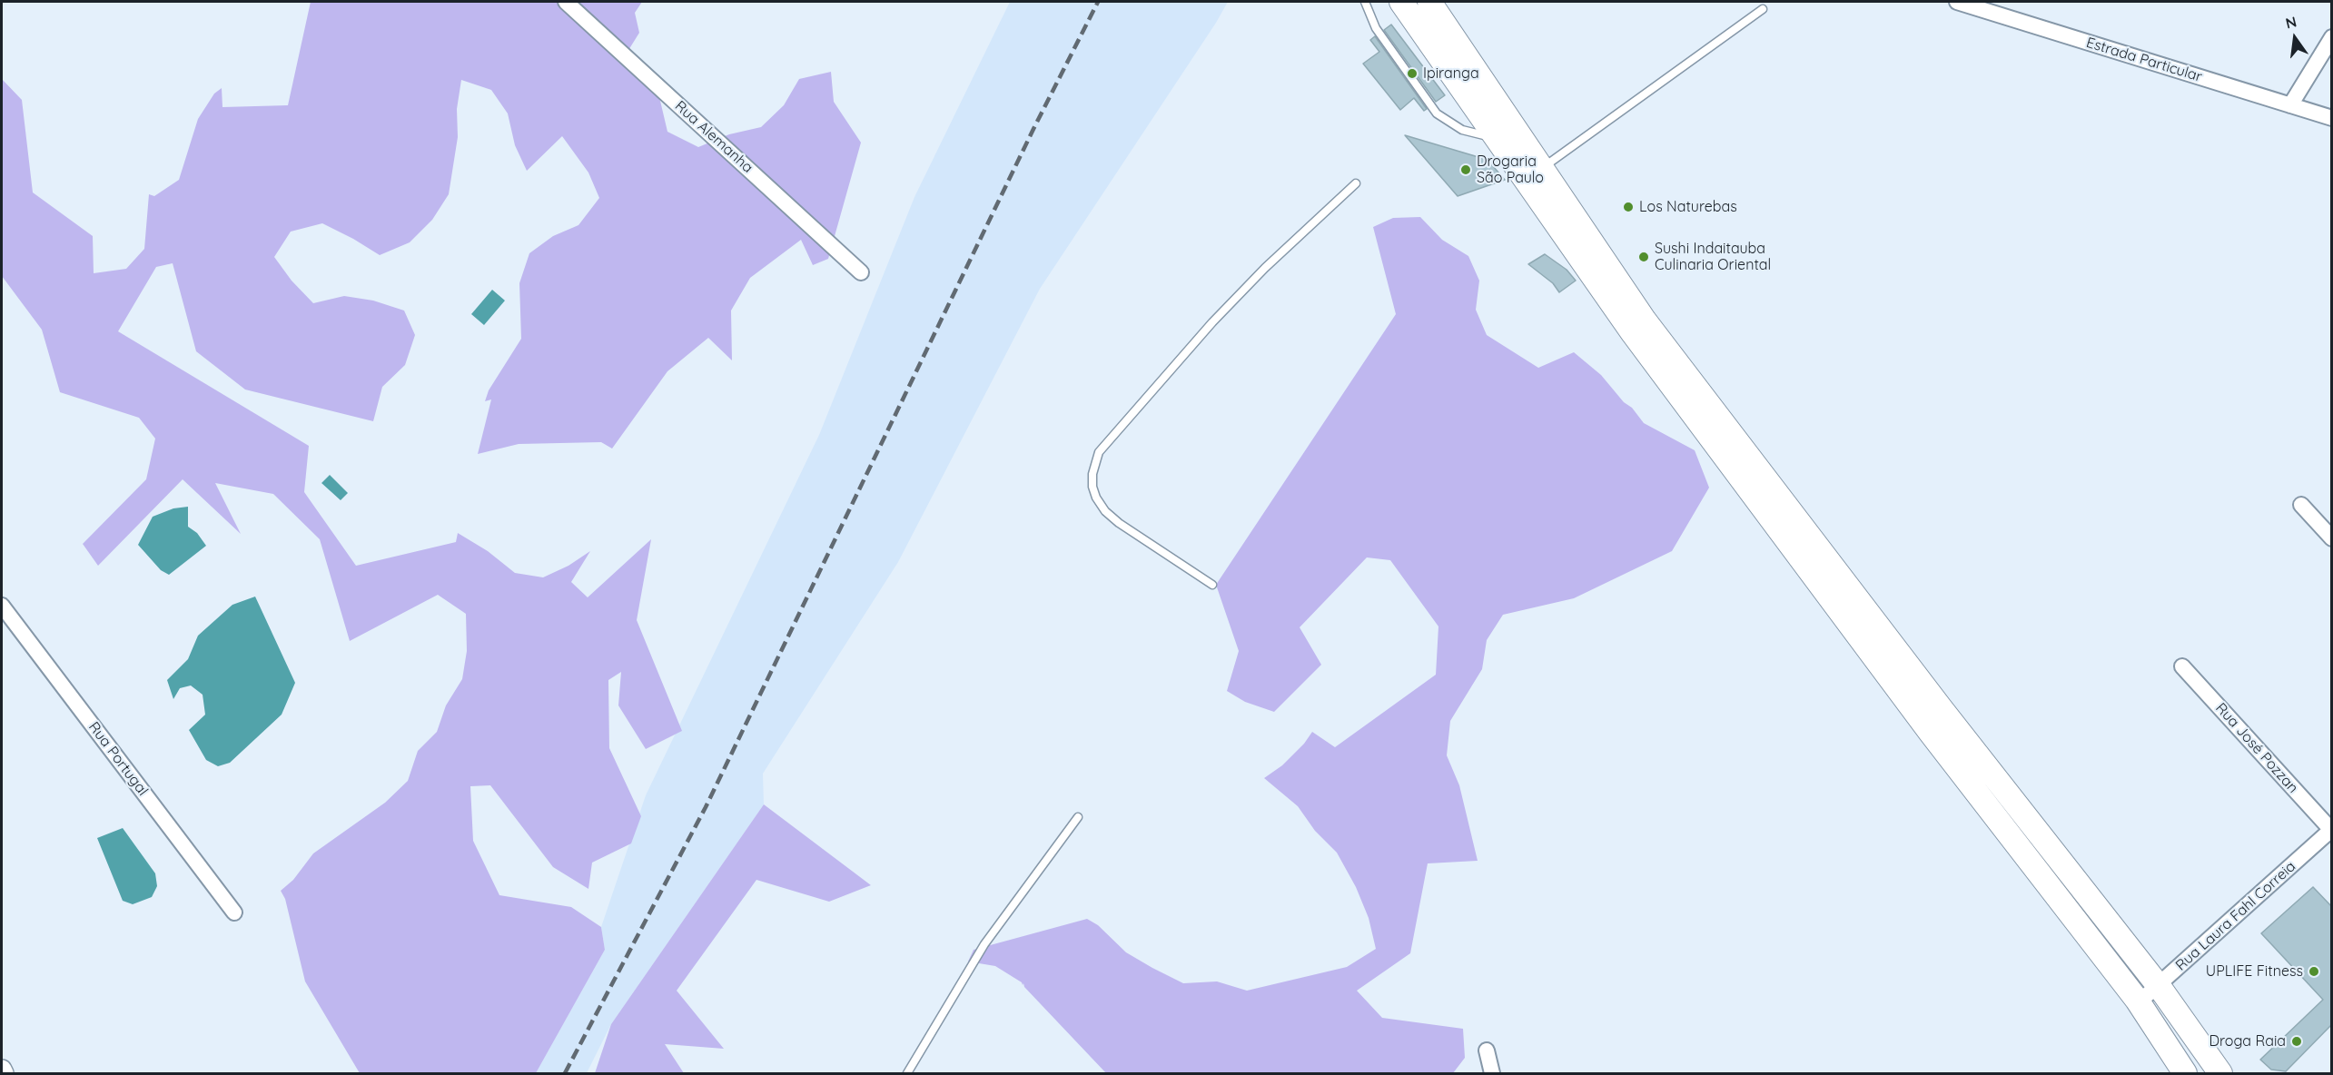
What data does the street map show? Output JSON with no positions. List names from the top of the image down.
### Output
{
  "streets": {
    "street": [
      "Estrada Particular",
      "Rua Alemanha",
      "Rua José Pozzan",
      "Rua Portugal",
      "Rua Laura Fahl Correia"
    ]
  },
  "crossings": [
    ["Rua José Pozzan", "Rua Laura Fahl Correia"]
  ],
  "places": [
    "Ipiranga",
    "Drogaria São Paulo",
    "Los Naturebas",
    "Sushi Indaitauba Culinaria Oriental",
    "UPLIFE Fitness",
    "Droga Raia"
  ],
  "north": "top"
}
